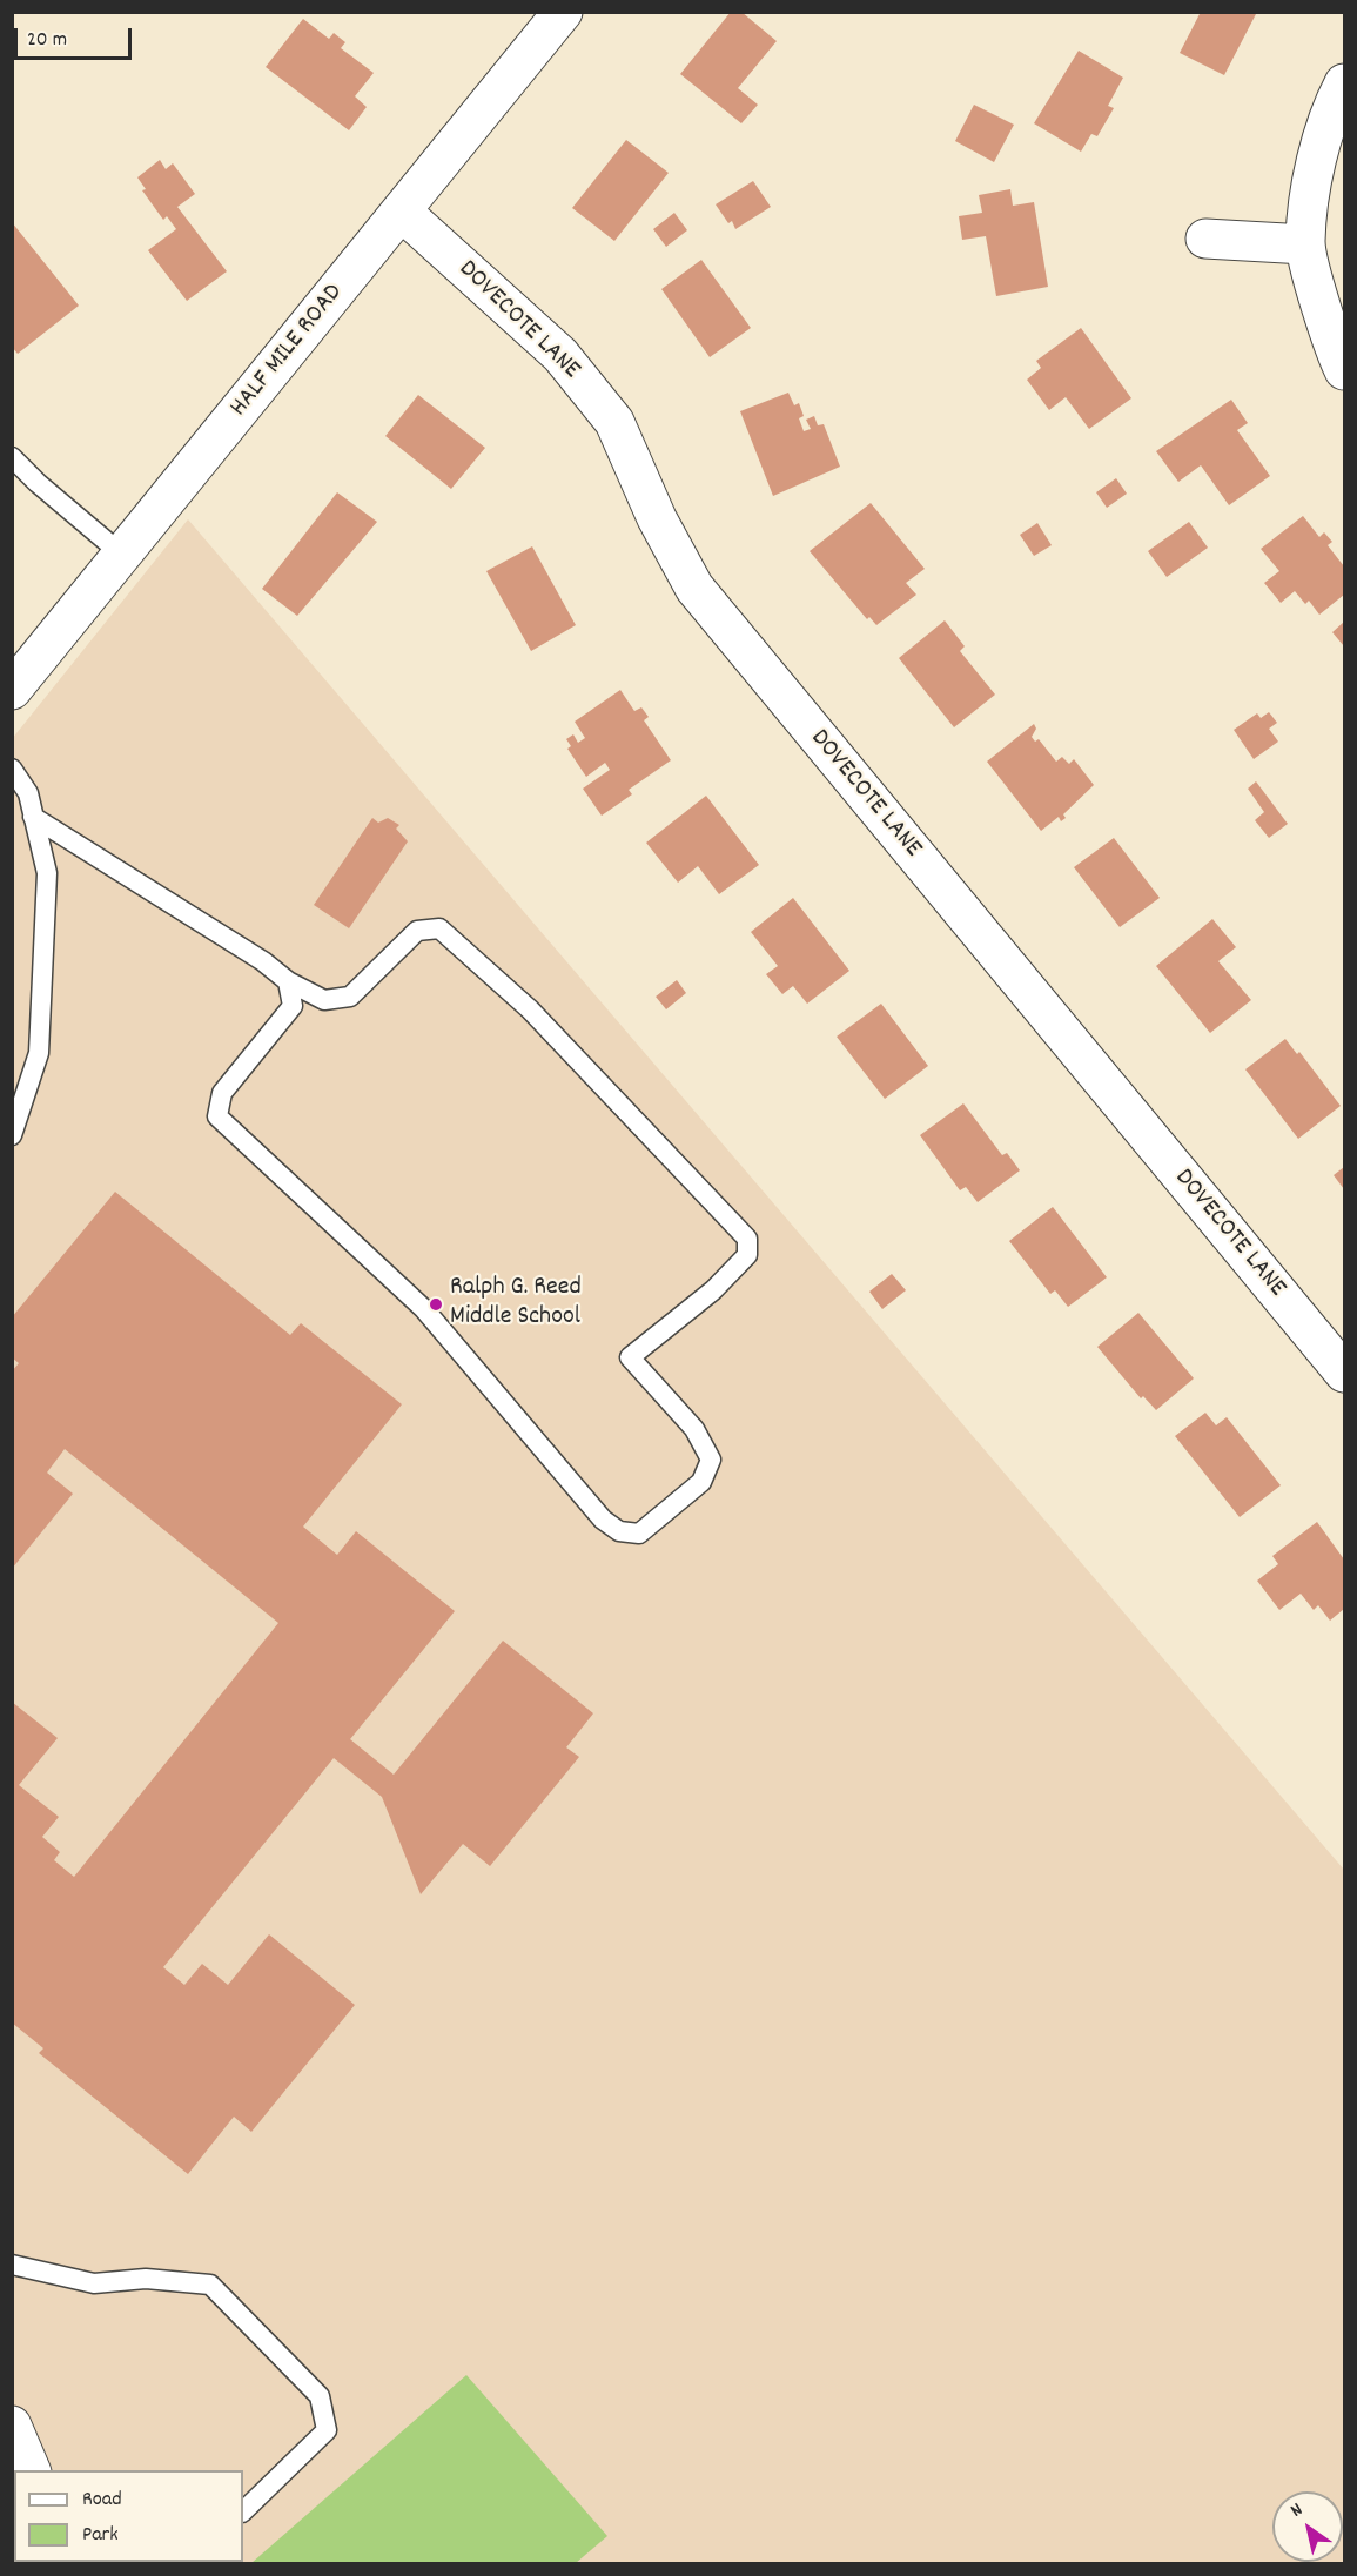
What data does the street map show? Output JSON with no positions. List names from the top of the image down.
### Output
{
  "streets": {
    "street": ["DOVECOTE LANE", "HALF MILE ROAD"]
  },
  "crossings": [
    ["DOVECOTE LANE", "HALF MILE ROAD"]
  ],
  "places": ["Ralph G. Reed Middle School"],
  "legend": ["Road", "Park"],
  "scale_bar": "20 m",
  "north": "top left"
}
